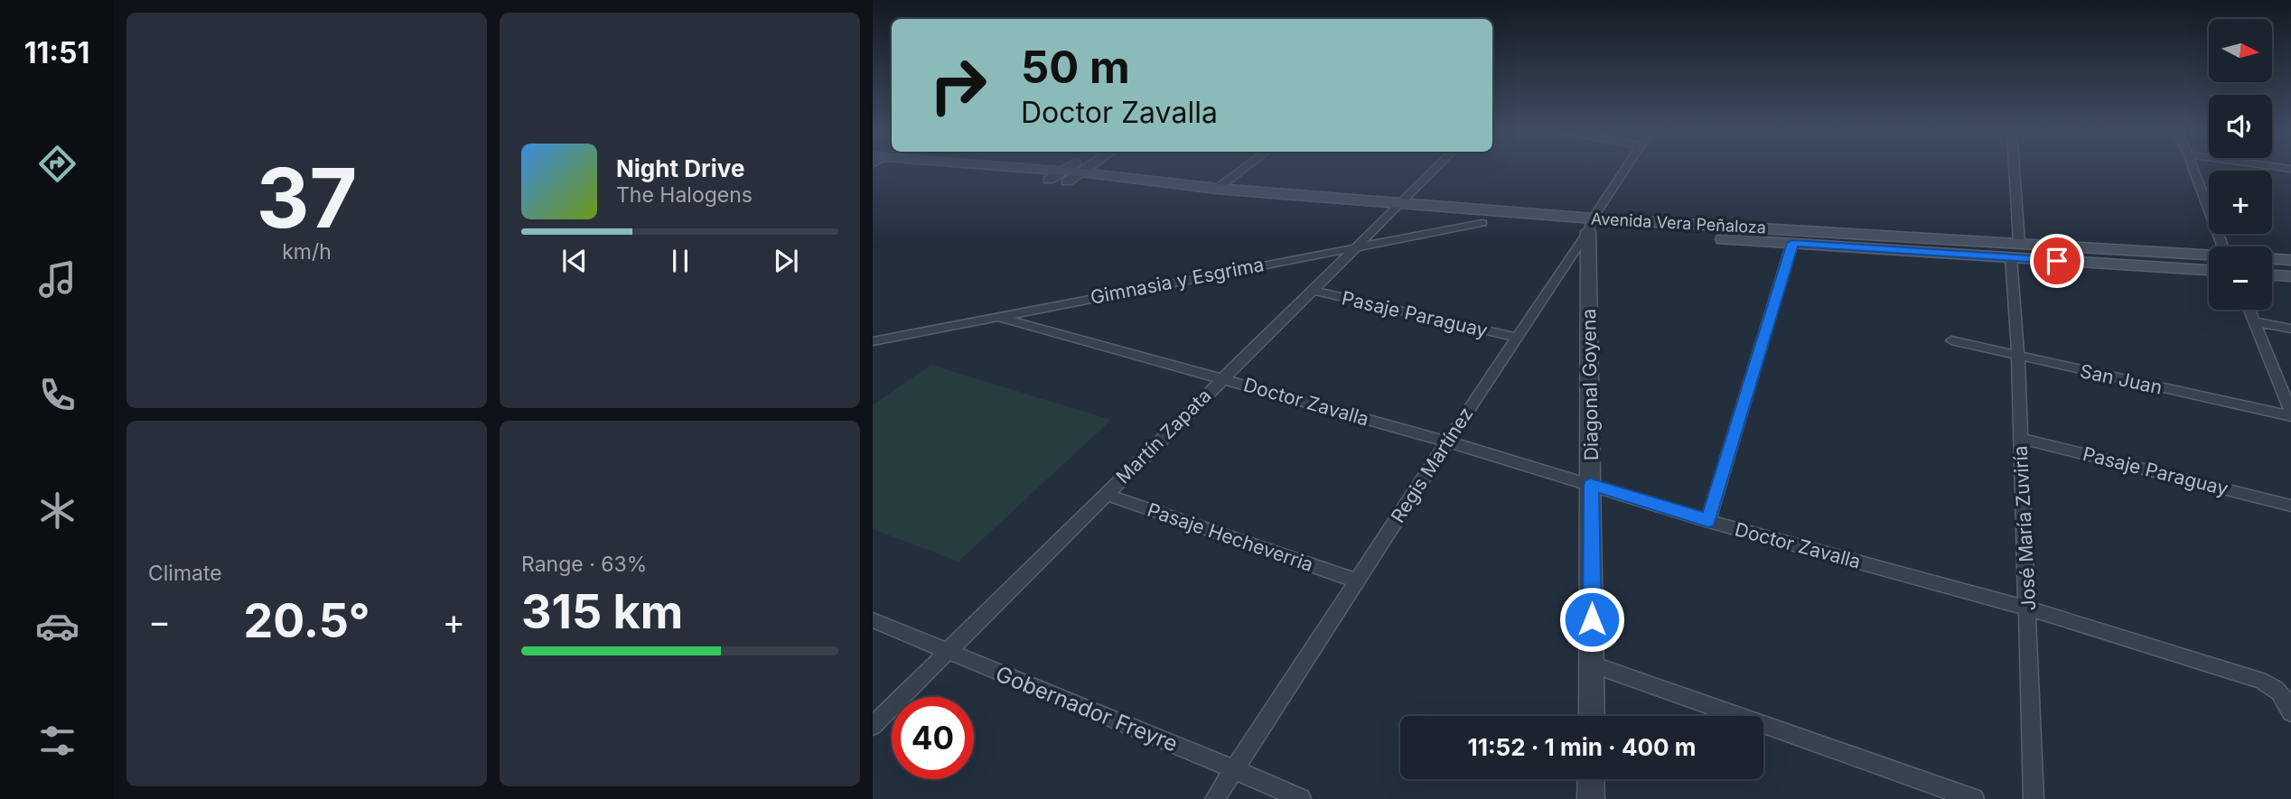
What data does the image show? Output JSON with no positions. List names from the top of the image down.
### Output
{
  "streets": {
    "main road": ["Avenida Vera Peñaloza"],
    "street": [
      "Gimnasia y Esgrima",
      "Pasaje Paraguay",
      "San Juan",
      "Diagonal Goyena",
      "Doctor Zavalla",
      "Martín Zapata",
      "Regis Martínez",
      "José María Zuviría",
      "Pasaje Hecheverria",
      "Gobernador Freyre"
    ]
  },
  "crossings": [
    ["Avenida Vera Peñaloza", "Gimnasia y Esgrima"],
    ["Avenida Vera Peñaloza", "Diagonal Goyena"],
    ["Avenida Vera Peñaloza", "Martín Zapata"],
    ["Avenida Vera Peñaloza", "Regis Martínez"],
    ["Avenida Vera Peñaloza", "José María Zuviría"],
    ["Gimnasia y Esgrima", "Doctor Zavalla"],
    ["Gimnasia y Esgrima", "Martín Zapata"],
    ["Pasaje Paraguay", "Martín Zapata"],
    ["Pasaje Paraguay", "Regis Martínez"],
    ["Pasaje Paraguay", "José María Zuviría"],
    ["San Juan", "José María Zuviría"],
    ["Diagonal Goyena", "Doctor Zavalla"],
    ["Diagonal Goyena", "Regis Martínez"],
    ["Doctor Zavalla", "Martín Zapata"],
    ["Doctor Zavalla", "Regis Martínez"],
    ["Doctor Zavalla", "José María Zuviría"],
    ["Martín Zapata", "Pasaje Hecheverria"],
    ["Martín Zapata", "Gobernador Freyre"],
    ["Regis Martínez", "Pasaje Hecheverria"],
    ["Regis Martínez", "Gobernador Freyre"]
  ],
  "north": "right",
  "page": {
    "tabs": "11:51",
    "tile": [
      ["37", "km/h"],
      "Climate",
      ["Range · 63%", "315 km"]
    ],
    "map_buttons": ["+", "−"],
    "turn": ["50 m", "Doctor Zavalla"],
    "song": ["Night Drive", "The Halogens"],
    "heat": ["−", "20.5°", "+"],
    "limit": "40",
    "trip": "11:52 · 1 min · 400 m"
  }
}
